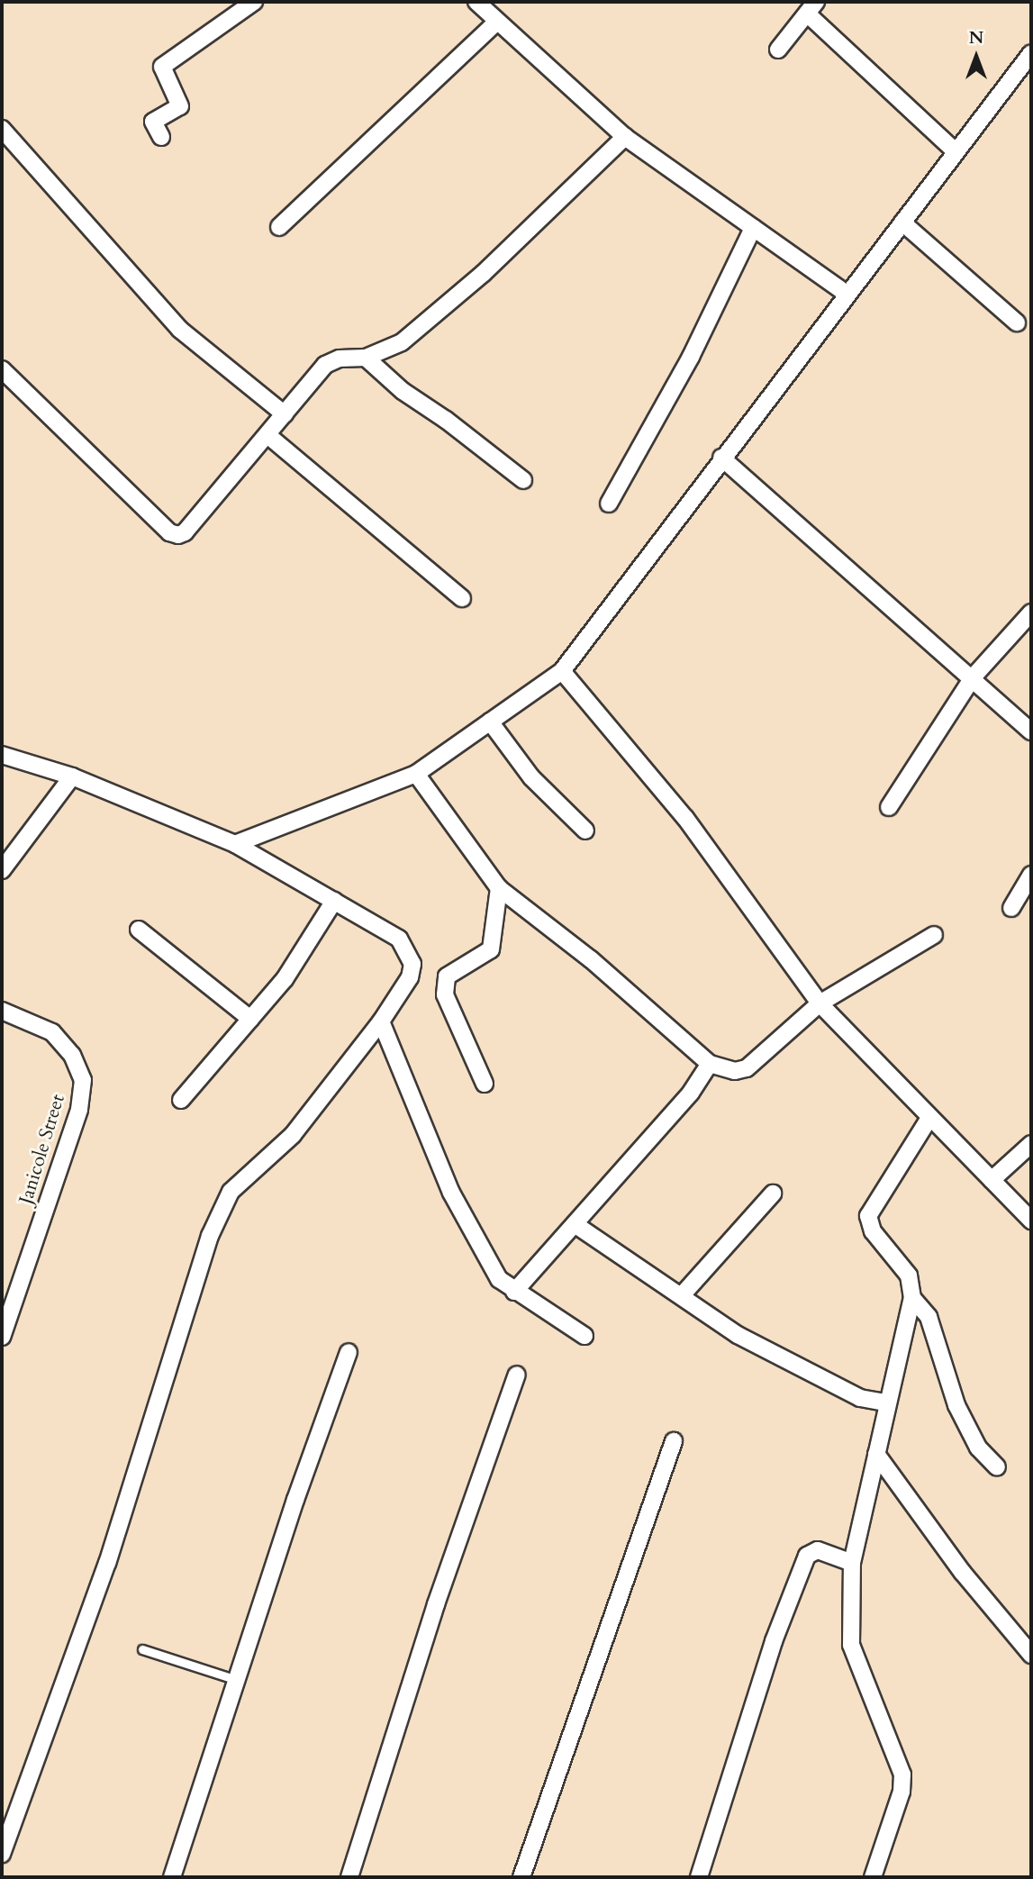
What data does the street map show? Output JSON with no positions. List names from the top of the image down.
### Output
{
  "streets": {
    "street": ["Janicole Street"]
  },
  "north": "top"
}
